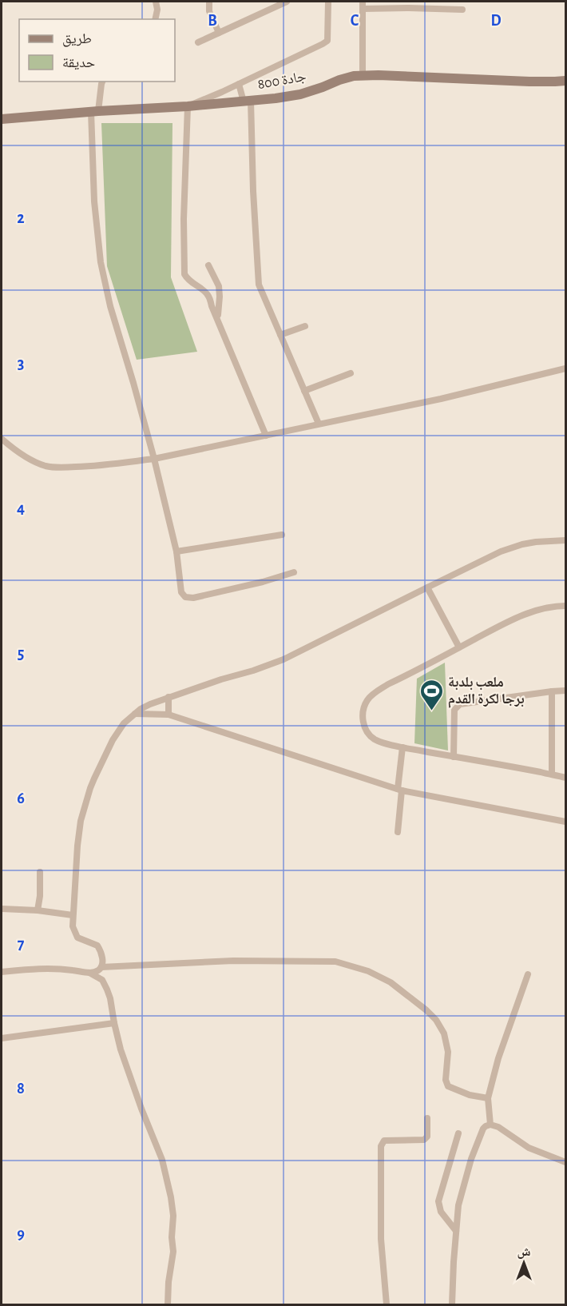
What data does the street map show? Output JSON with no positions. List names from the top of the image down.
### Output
{
  "streets": {
    "main road": ["جادة 800"]
  },
  "places": {
    "sports": ["ملعب بلدبة برجا لكرة القدم"]
  },
  "legend": ["طريق", "حديقة"],
  "north": "top",
  "grid": {
    "columns": ["B", "C", "D"],
    "rows": [
      "2",
      "3",
      "4",
      "5",
      "6",
      "7",
      "8",
      "9"
    ]
  }
}
